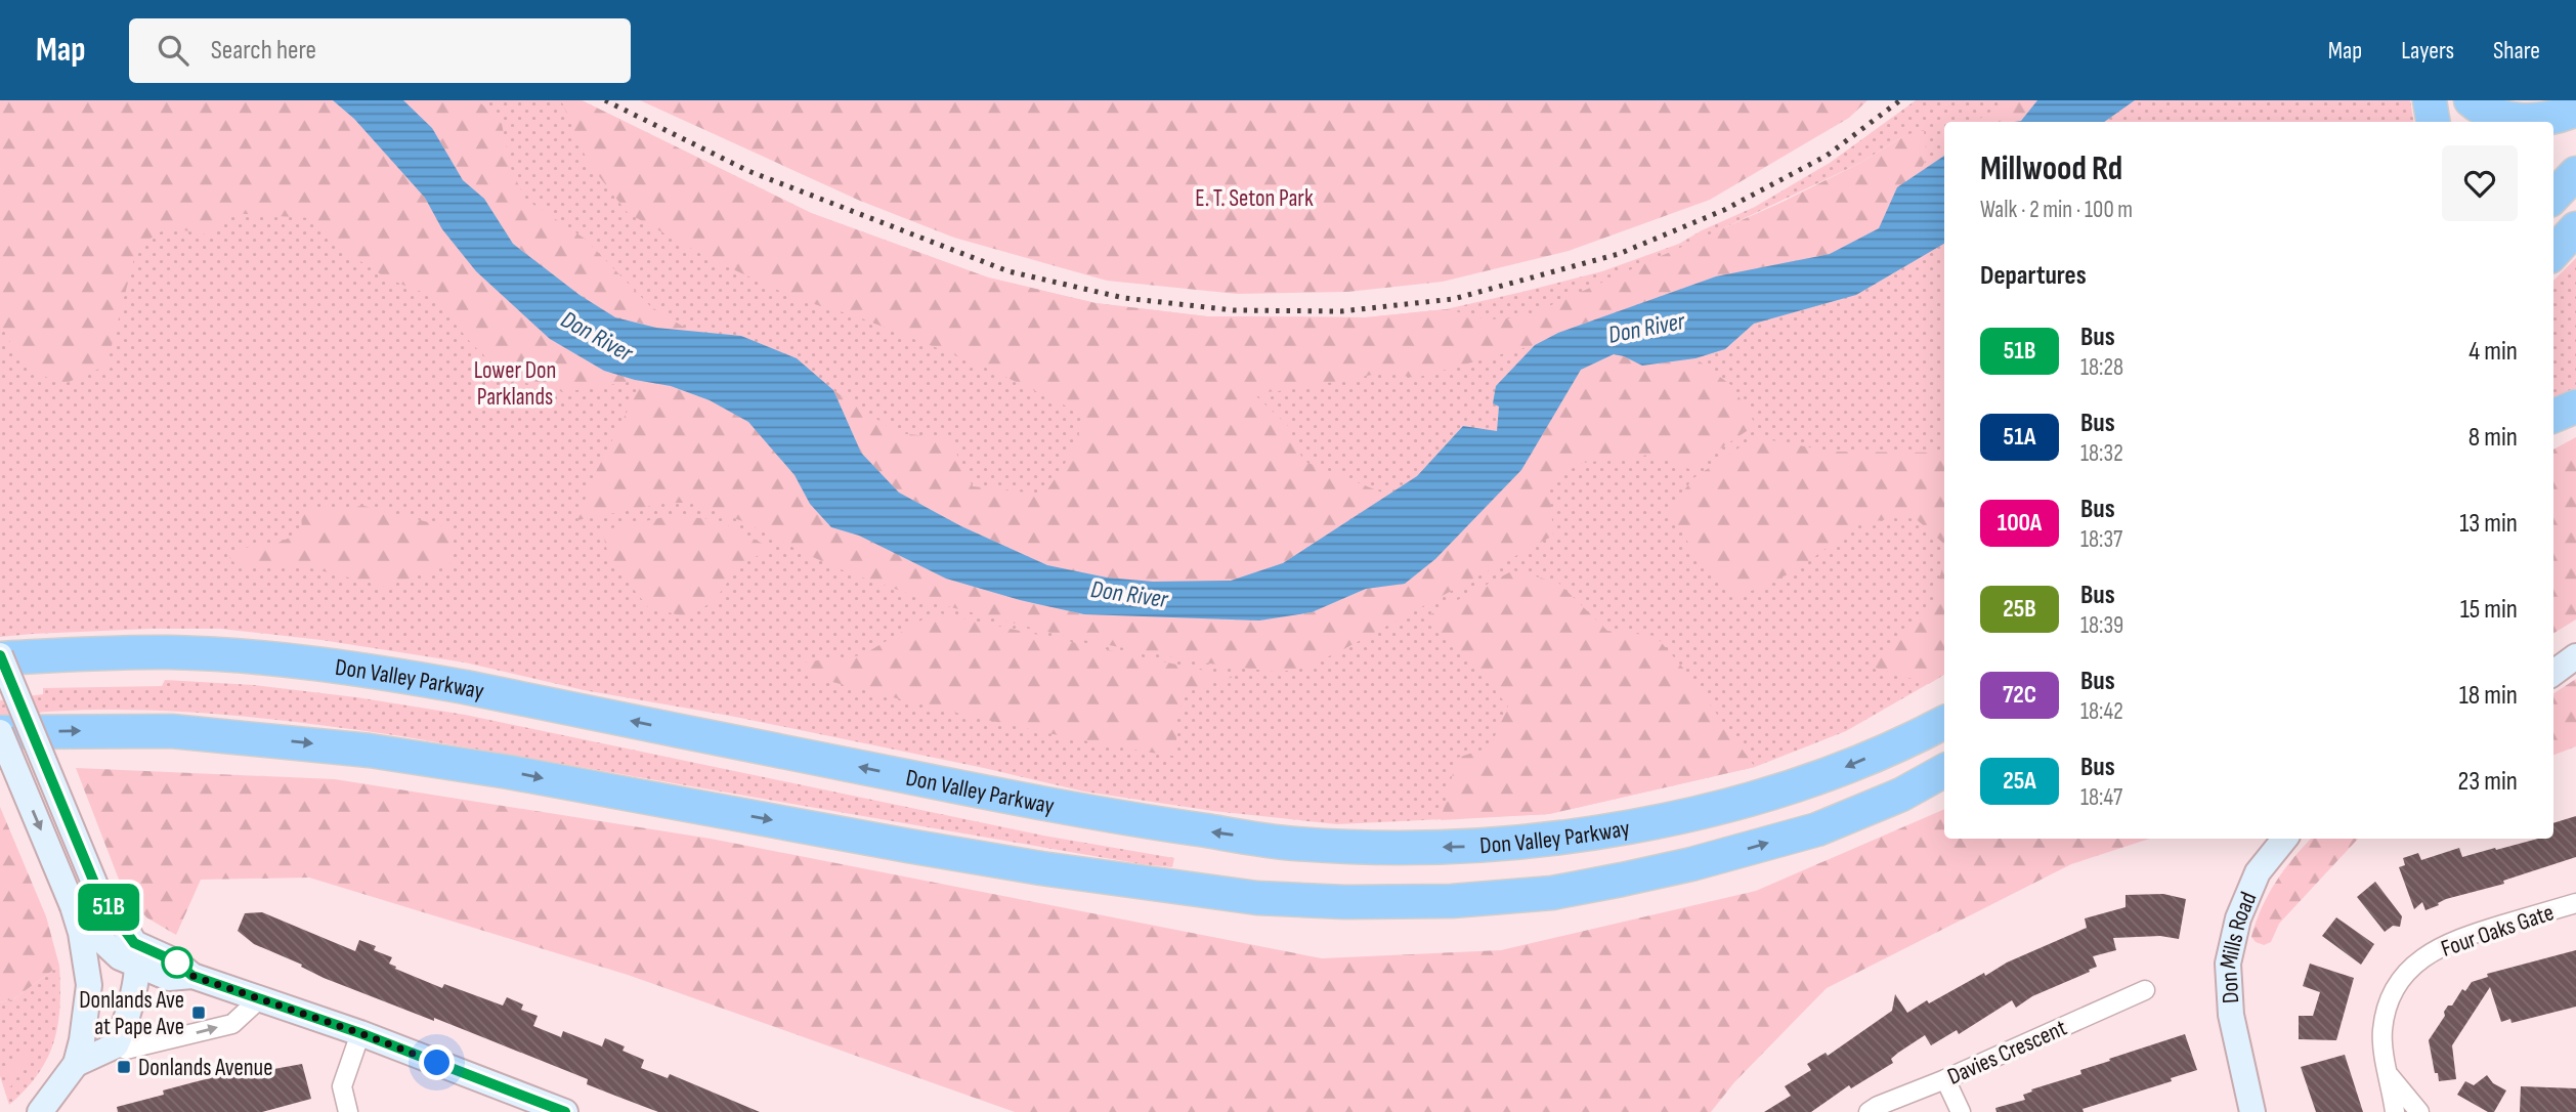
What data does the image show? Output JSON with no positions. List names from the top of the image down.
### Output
{
  "streets": {
    "highway": ["Don Valley Parkway"],
    "main road": ["Don Mills Road"],
    "street": ["Four Oaks Gate", "Davies Crescent"]
  },
  "water": ["Don River"],
  "parks": ["E. T. Seton Park", "Lower Don Parklands"],
  "places": {
    "transit": ["Donlands Ave at Pape Ave", "Donlands Avenue"]
  },
  "lines": ["bus line 51B"],
  "page": {
    "header": "Map",
    "search": "Search here",
    "nav": ["Map", "Layers", "Share"],
    "on_map": "51B",
    "heading": [
      ["Millwood Rd", "Walk · 2 min · 100 m"],
      "Departures"
    ],
    "list": [
      {
        "mark": "51B",
        "name": "Bus",
        "note": "18:28",
        "value": "4 min"
      },
      {
        "mark": "51A",
        "name": "Bus",
        "note": "18:32",
        "value": "8 min"
      },
      {
        "mark": "100A",
        "name": "Bus",
        "note": "18:37",
        "value": "13 min"
      },
      {
        "mark": "25B",
        "name": "Bus",
        "note": "18:39",
        "value": "15 min"
      },
      {
        "mark": "72C",
        "name": "Bus",
        "note": "18:42",
        "value": "18 min"
      },
      {
        "mark": "25A",
        "name": "Bus",
        "note": "18:47",
        "value": "23 min"
      }
    ]
  }
}
